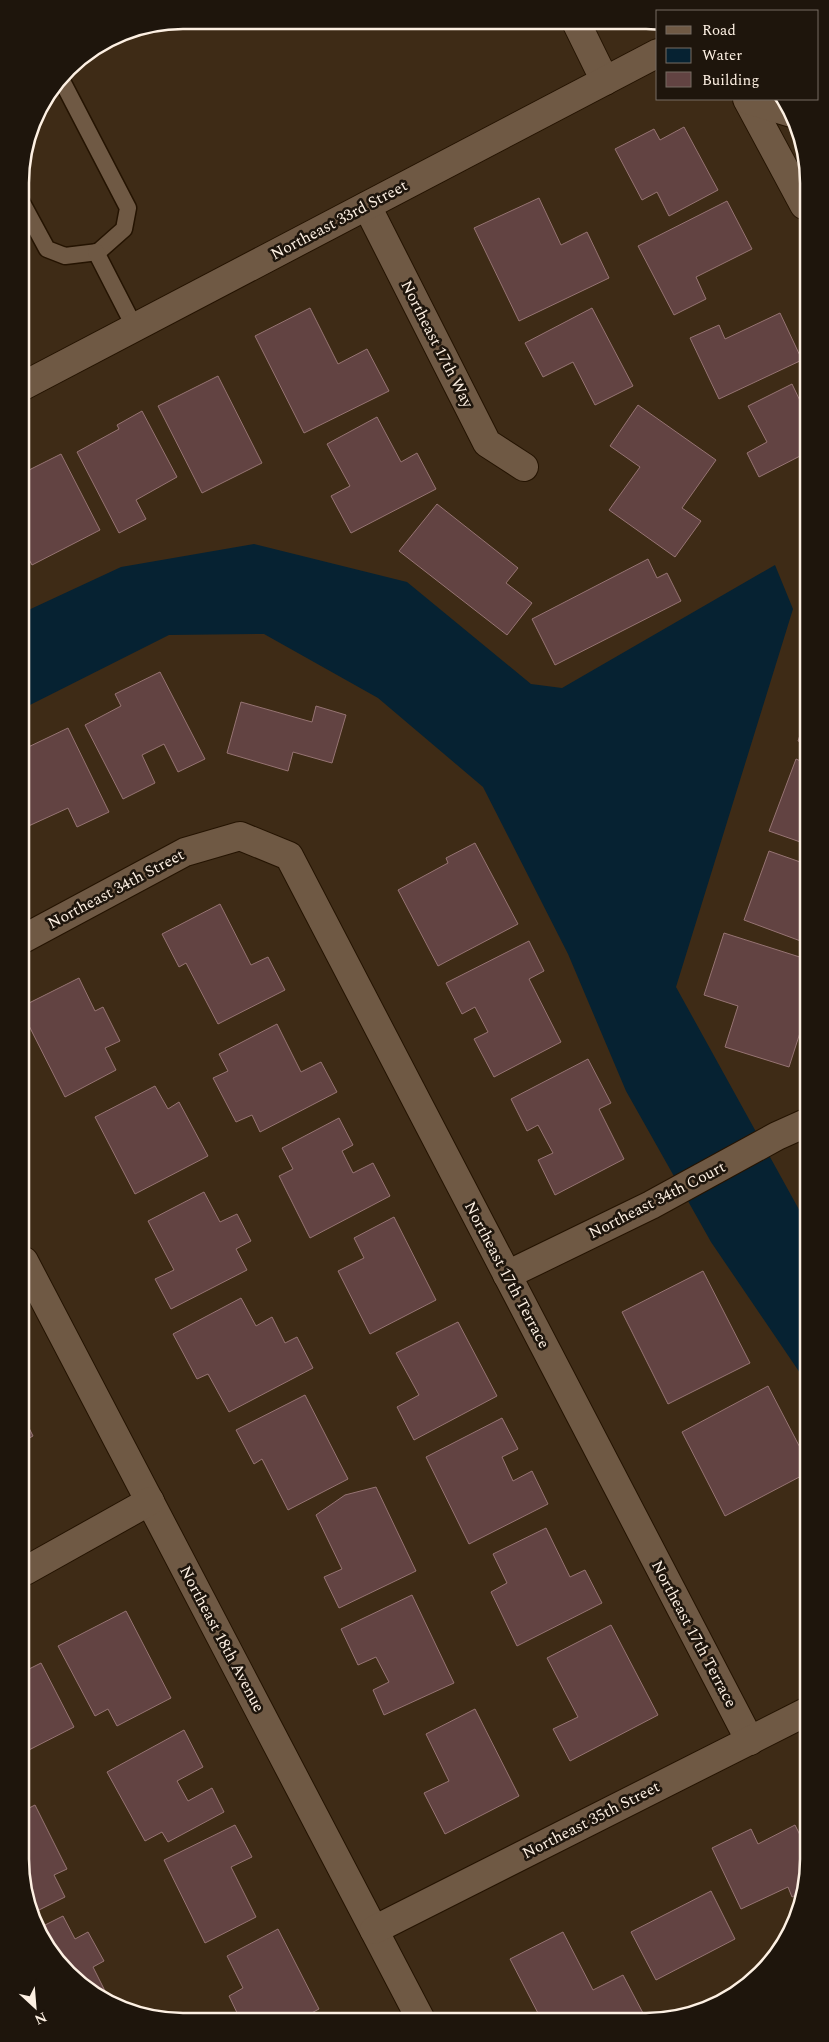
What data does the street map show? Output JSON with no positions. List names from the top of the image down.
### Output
{
  "streets": {
    "street": [
      "Northeast 33rd Street",
      "Northeast 17th Way",
      "Northeast 34th Street",
      "Northeast 34th Court",
      "Northeast 17th Terrace",
      "Northeast 18th Avenue",
      "Northeast 35th Street"
    ]
  },
  "crossings": [
    ["Northeast 33rd Street", "Northeast 17th Way"],
    ["Northeast 34th Street", "Northeast 17th Terrace"],
    ["Northeast 34th Court", "Northeast 17th Terrace"],
    ["Northeast 17th Terrace", "Northeast 35th Street"],
    ["Northeast 18th Avenue", "Northeast 35th Street"]
  ],
  "legend": ["Road", "Water", "Building"],
  "north": "bottom right"
}
